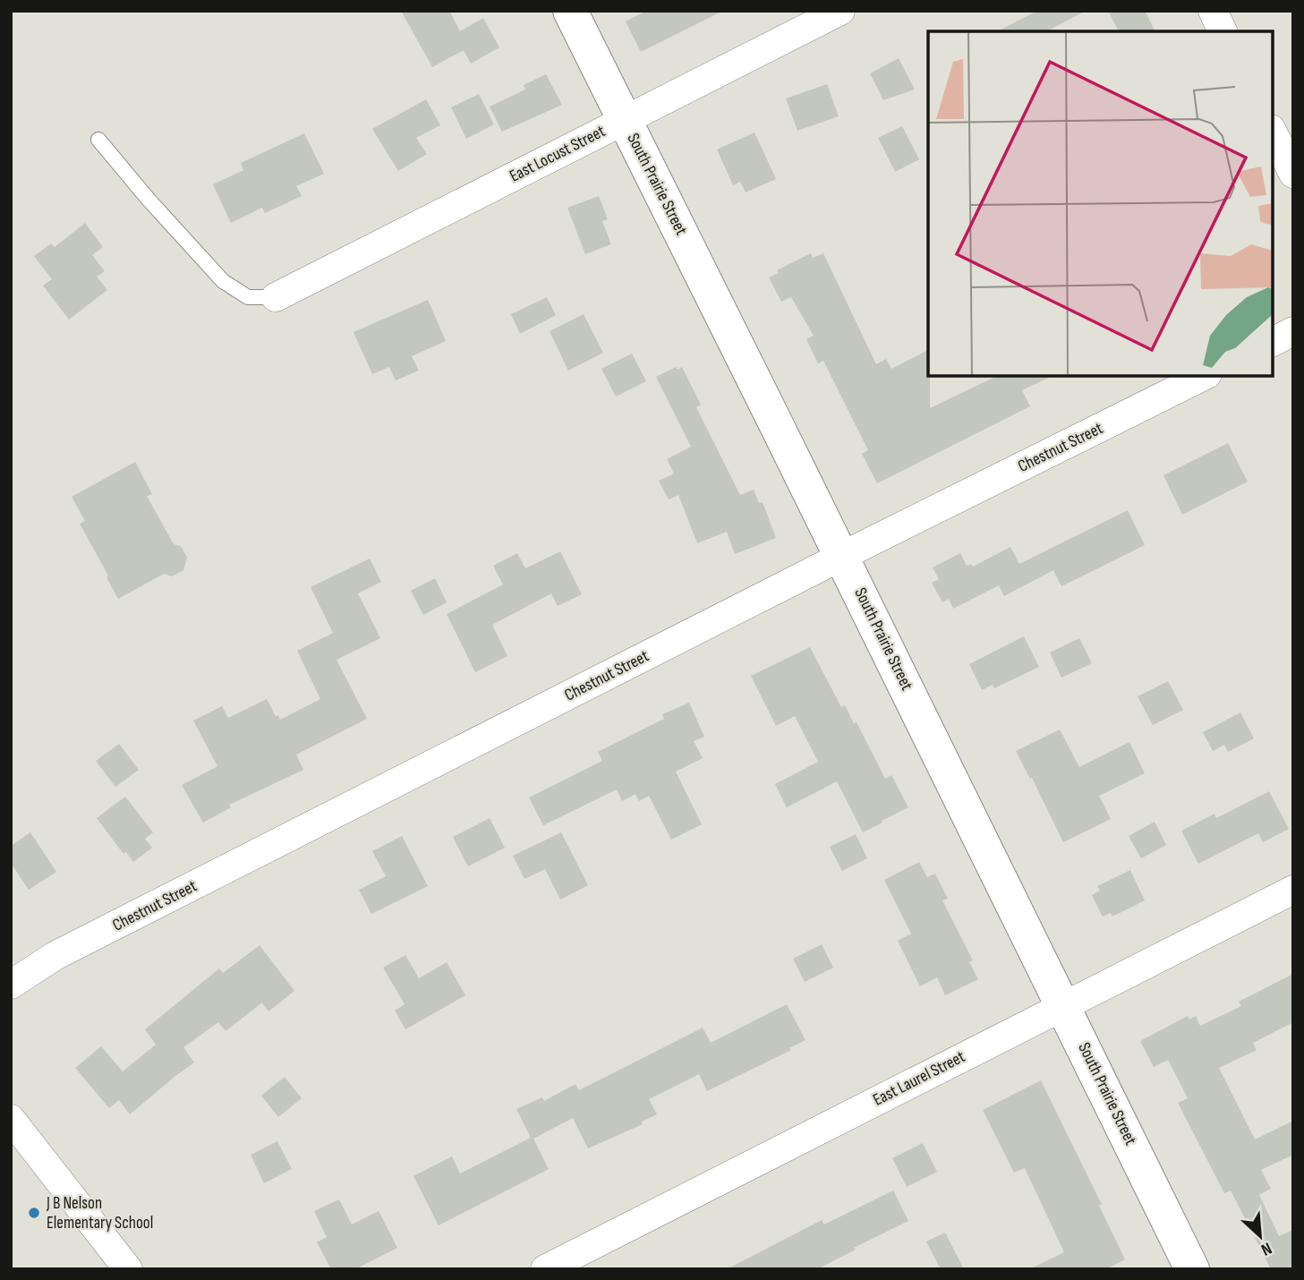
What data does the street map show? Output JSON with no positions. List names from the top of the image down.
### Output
{
  "streets": {
    "street": [
      "East Locust Street",
      "South Prairie Street",
      "Chestnut Street",
      "East Laurel Street"
    ]
  },
  "crossings": [
    ["East Locust Street", "South Prairie Street"],
    ["South Prairie Street", "Chestnut Street"],
    ["South Prairie Street", "East Laurel Street"]
  ],
  "places": ["J B Nelson Elementary School"],
  "north": "bottom right"
}
